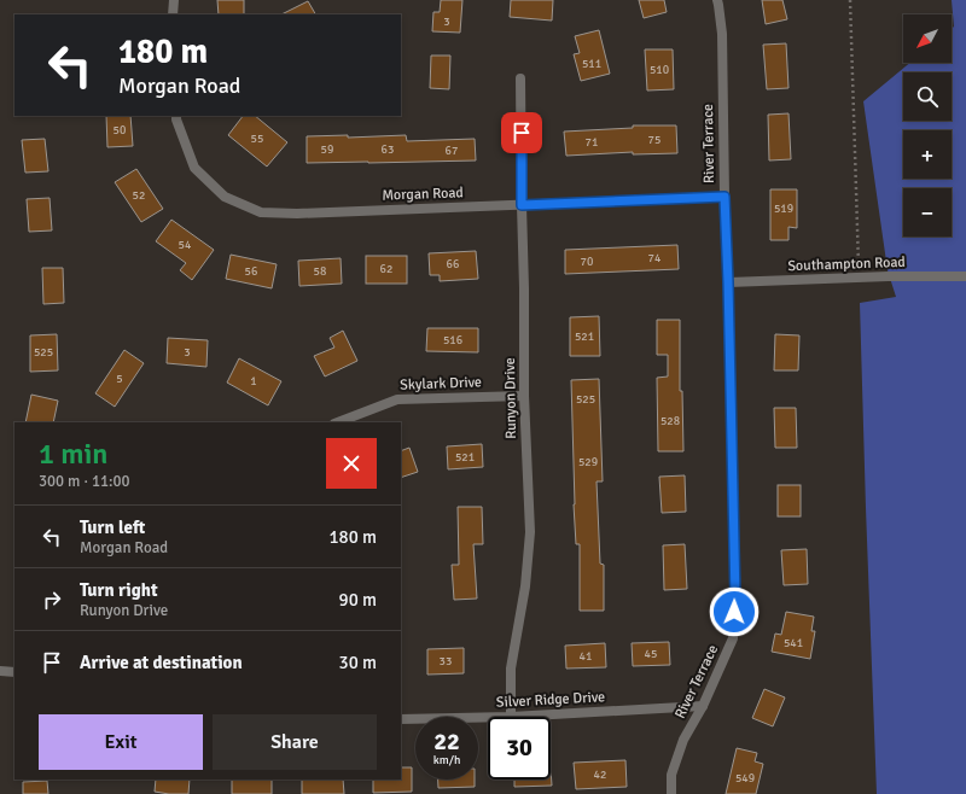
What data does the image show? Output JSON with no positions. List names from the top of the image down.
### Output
{
  "streets": {
    "street": [
      "River Terrace",
      "Morgan Road",
      "Southampton Road",
      "Skylark Drive",
      "Runyon Drive",
      "Silver Ridge Drive"
    ]
  },
  "crossings": [
    ["River Terrace", "Morgan Road"],
    ["River Terrace", "Southampton Road"],
    ["River Terrace", "Silver Ridge Drive"],
    ["Morgan Road", "Runyon Drive"],
    ["Skylark Drive", "Runyon Drive"],
    ["Runyon Drive", "Silver Ridge Drive"]
  ],
  "house_numbers": [
    "3",
    "511",
    "510",
    "50",
    "55",
    "75",
    "71",
    "59",
    "63",
    "67",
    "52",
    "519",
    "54",
    "74",
    "70",
    "66",
    "62",
    "56",
    "58",
    "521",
    "516",
    "525",
    "3",
    "5",
    "1",
    "525",
    "528",
    "521",
    "529",
    "541",
    "45",
    "41",
    "33",
    "42",
    "549"
  ],
  "north": "bottom left",
  "page": {
    "map_buttons": ["+", "−"],
    "turn": ["180 m", "Morgan Road"],
    "heading": ["1 min", "300 m · 11:00"],
    "list": [
      {
        "name": "Turn left",
        "note": "Morgan Road",
        "value": "180 m"
      },
      {
        "name": "Turn right",
        "note": "Runyon Drive",
        "value": "90 m"
      },
      {
        "name": "Arrive at destination",
        "value": "30 m"
      }
    ],
    "buttons": ["Exit", "Share"],
    "speed": "22 km/h",
    "limit": "30"
  }
}
